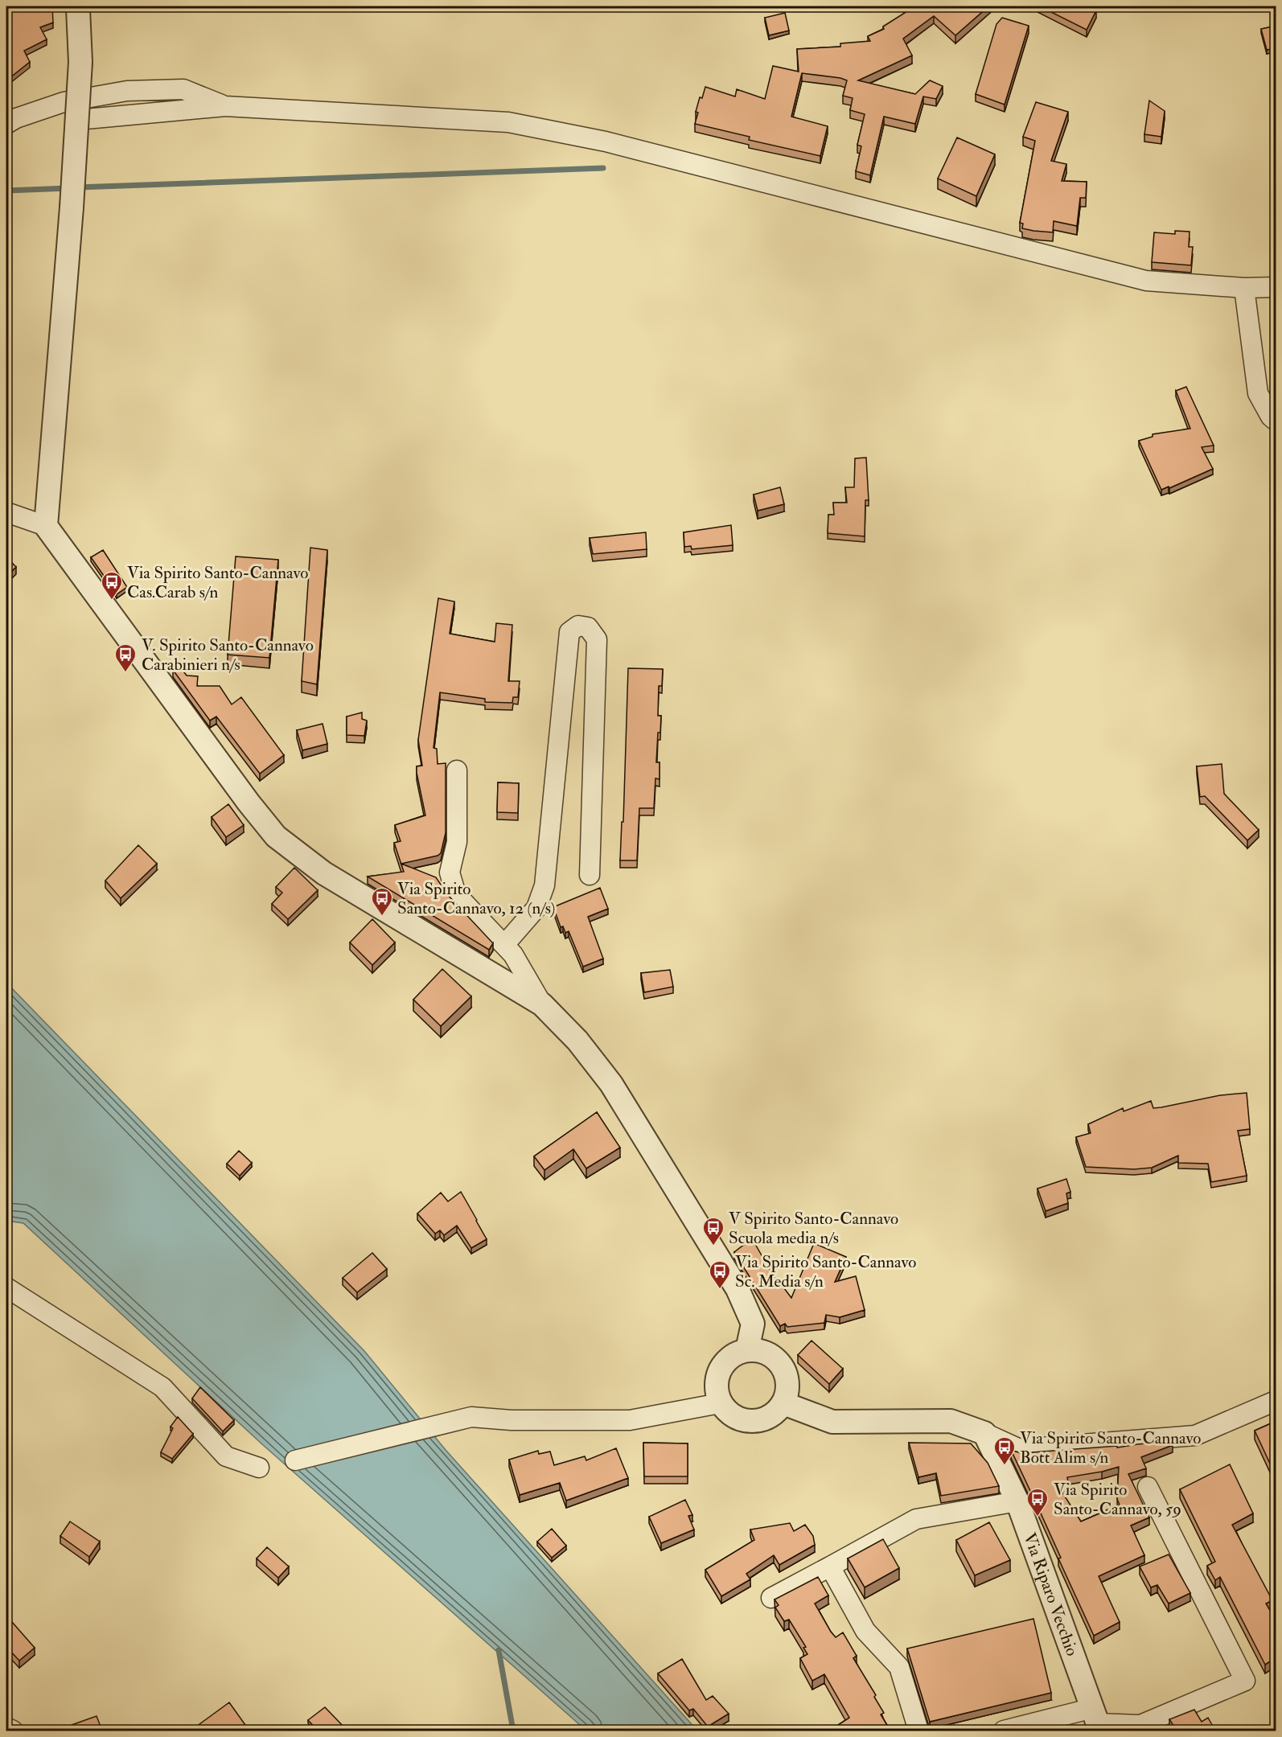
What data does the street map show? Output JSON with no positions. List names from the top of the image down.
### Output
{
  "streets": {
    "street": ["Via Riparo Vecchio"]
  },
  "places": {
    "bus stop": [
      "Via Spirito Santo-Cannavo Cas.Carab s/n",
      "V. Spirito Santo-Cannavo Carabinieri n/s",
      "Via Spirito Santo-Cannavo, 12 (n/s)",
      "V Spirito Santo-Cannavo Scuola media n/s",
      "Via Spirito Santo-Cannavo Sc. Media s/n",
      "Via Spirito Santo-Cannavo Bott Alim s/n",
      "Via Spirito Santo-Cannavo, 59"
    ]
  }
}
